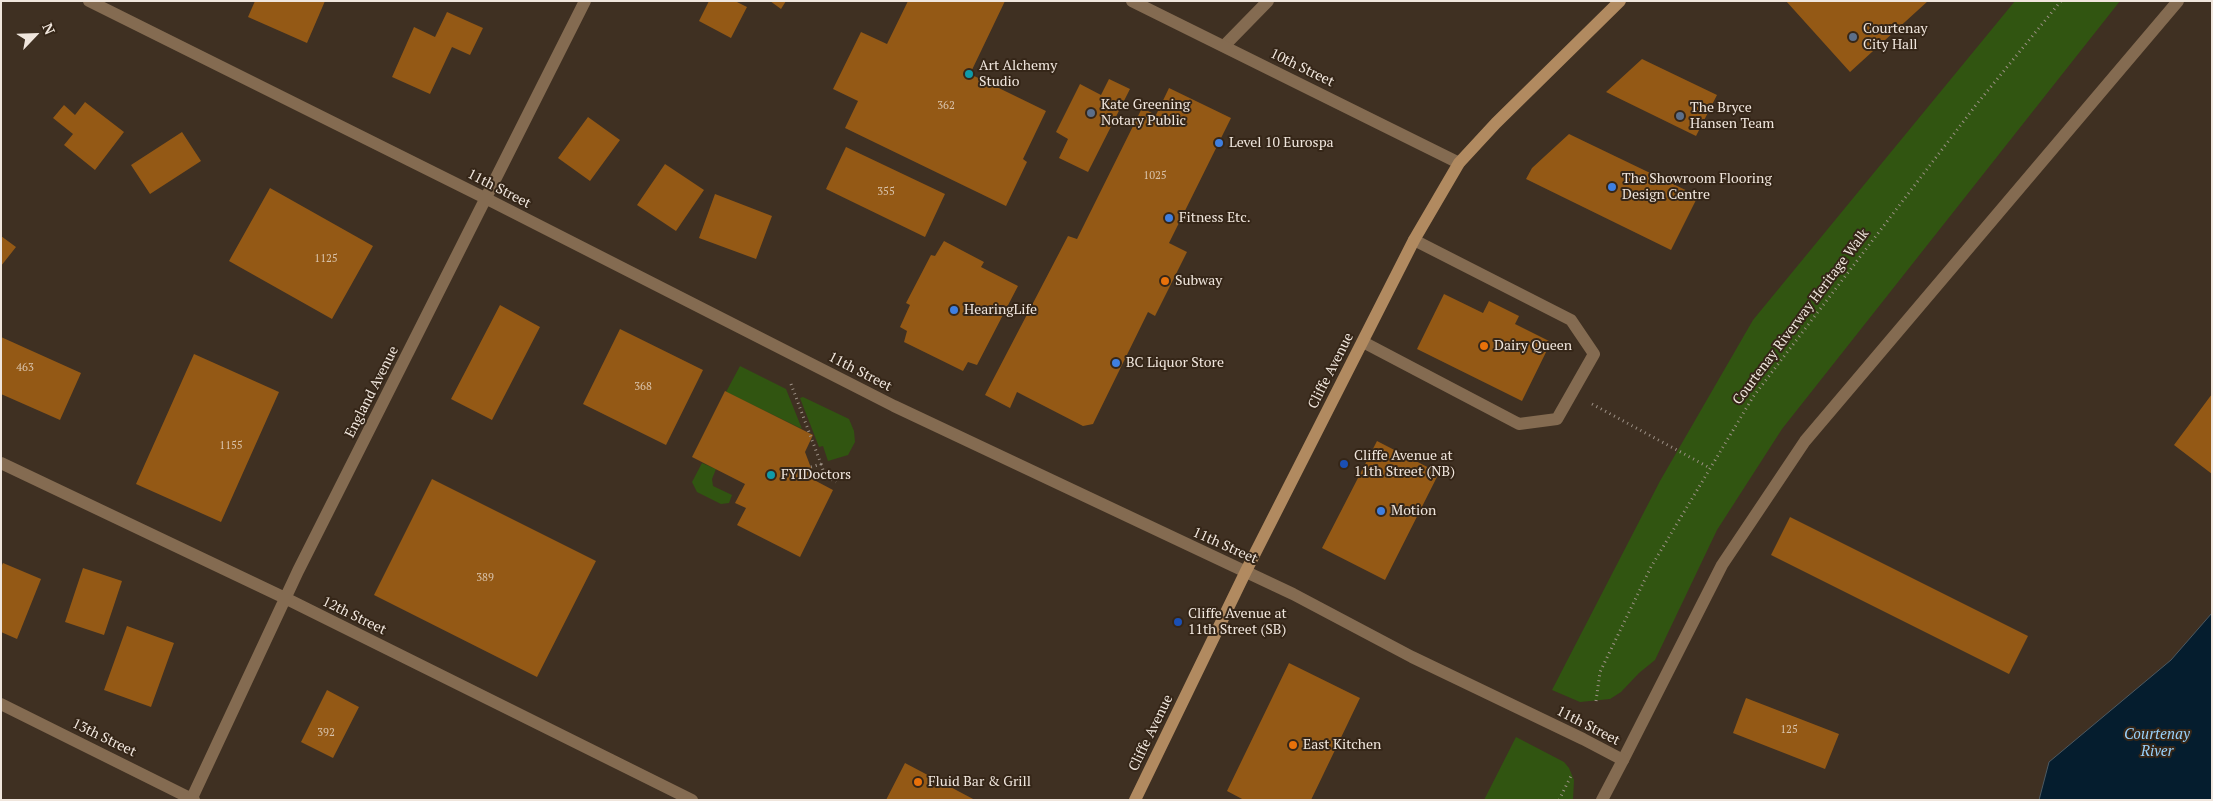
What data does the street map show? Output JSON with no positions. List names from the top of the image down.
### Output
{
  "streets": {
    "main road": ["Cliffe Avenue"],
    "street": [
      "10th Street",
      "11th Street",
      "England Avenue",
      "12th Street",
      "13th Street"
    ],
    "path": ["Courtenay Riverway Heritage Walk"]
  },
  "crossings": [
    ["10th Street", "Cliffe Avenue"],
    ["11th Street", "Cliffe Avenue"],
    ["11th Street", "England Avenue"],
    ["England Avenue", "12th Street"],
    ["England Avenue", "13th Street"]
  ],
  "water": ["Courtenay River"],
  "places": [
    "Courtenay City Hall",
    "Art Alchemy Studio",
    "Kate Greening Notary Public",
    "The Bryce Hansen Team",
    "Level 10 Eurospa",
    "The Showroom Flooring Design Centre",
    "Fitness Etc.",
    "Subway",
    "HearingLife",
    "Dairy Queen",
    "BC Liquor Store",
    "Cliffe Avenue at 11th Street (NB)",
    "FYIDoctors",
    "Motion",
    "Cliffe Avenue at 11th Street (SB)",
    "East Kitchen",
    "Fluid Bar & Grill"
  ],
  "house_numbers": [
    "362",
    "1025",
    "355",
    "1125",
    "463",
    "368",
    "1155",
    "389",
    "125",
    "392"
  ],
  "north": "top right"
}
